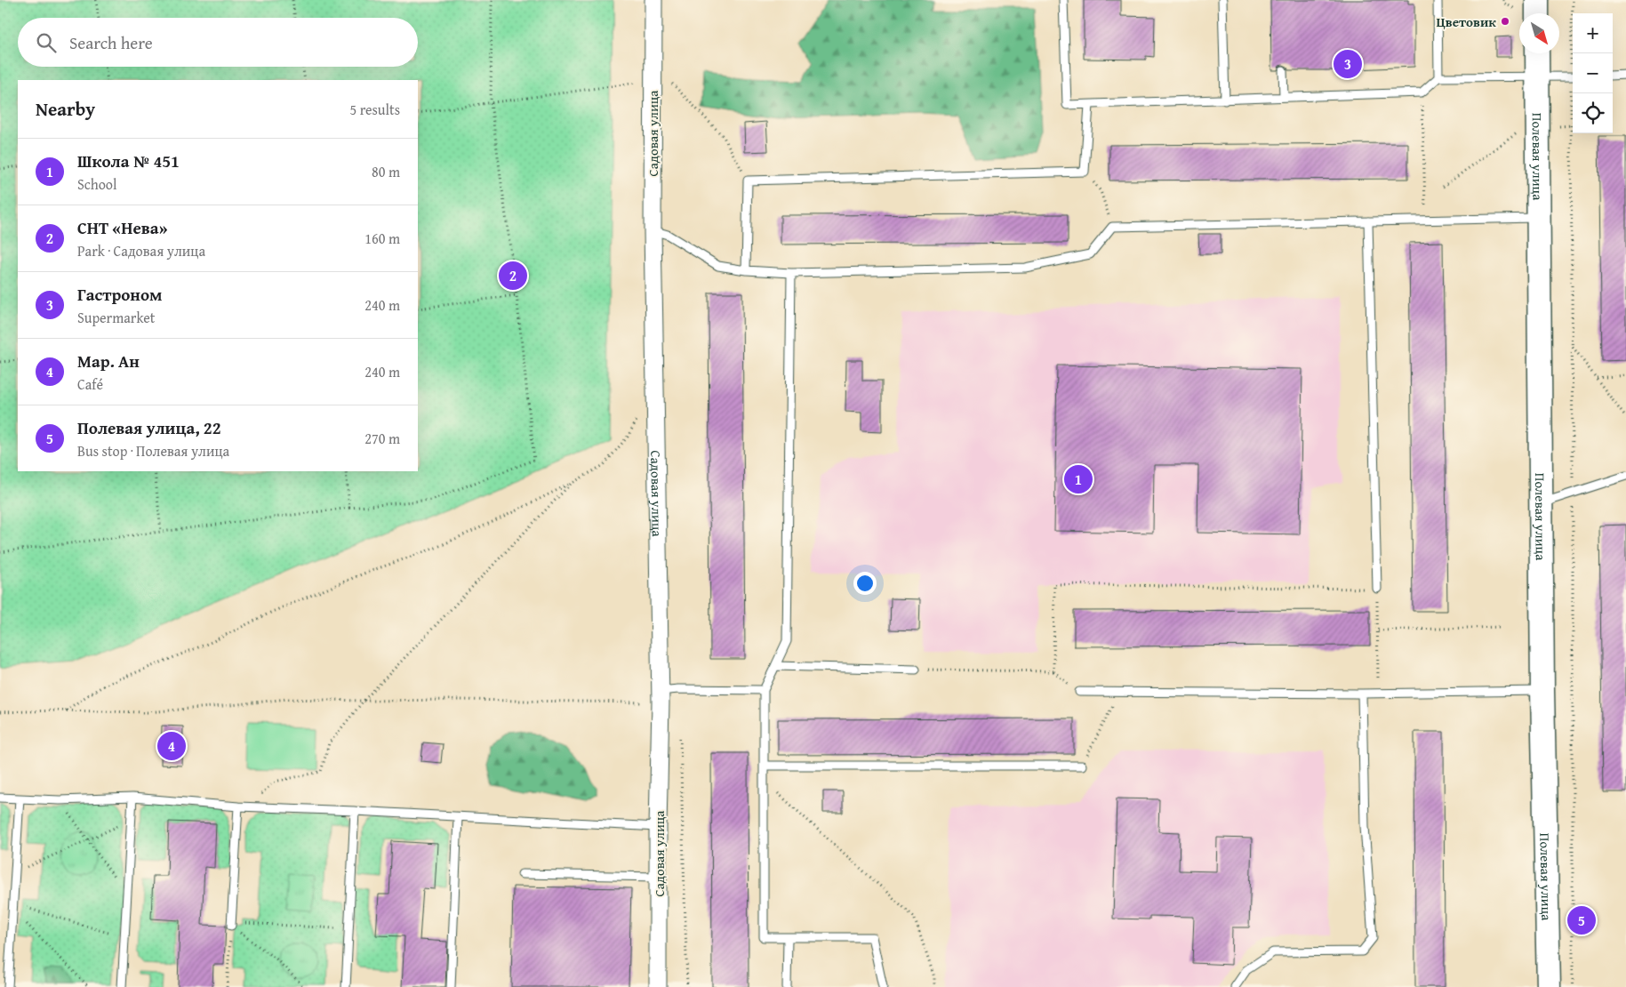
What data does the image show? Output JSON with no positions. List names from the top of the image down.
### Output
{
  "streets": {
    "street": ["Садовая улица", "Полевая улица"]
  },
  "places": ["Цветовик"],
  "north": "bottom right",
  "page": {
    "map_buttons": ["+", "−"],
    "search": "Search here",
    "pins": [
      "3",
      "2",
      "1",
      "4",
      "5"
    ],
    "heading": ["Nearby", "5 results"],
    "list": [
      {
        "mark": "1",
        "name": "Школа № 451",
        "note": "School",
        "value": "80 m"
      },
      {
        "mark": "2",
        "name": "СНТ «Нева»",
        "note": "Park · Садовая улица",
        "value": "160 m"
      },
      {
        "mark": "3",
        "name": "Гастроном",
        "note": "Supermarket",
        "value": "240 m"
      },
      {
        "mark": "4",
        "name": "Мар. Ан",
        "note": "Café",
        "value": "240 m"
      },
      {
        "mark": "5",
        "name": "Полевая улица, 22",
        "note": "Bus stop · Полевая улица",
        "value": "270 m"
      }
    ]
  }
}
